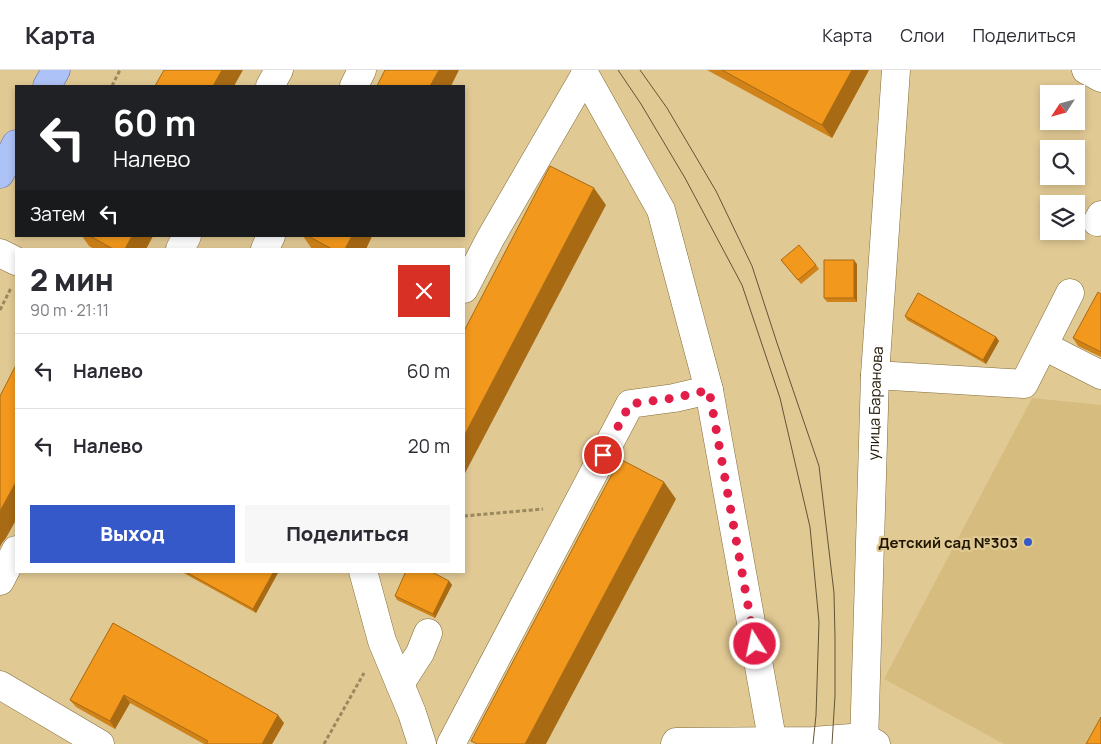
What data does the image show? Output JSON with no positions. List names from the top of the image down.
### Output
{
  "streets": {
    "street": ["улица Баранова"]
  },
  "places": ["Детский сад №303"],
  "north": "bottom left",
  "page": {
    "header": "Карта",
    "nav": ["Карта", "Слои", "Поделиться"],
    "turn": ["60 m", "Налево"],
    "then": "Затем",
    "heading": ["2 мин", "90 m · 21:11"],
    "list": [
      {
        "name": "Налево",
        "value": "60 m"
      },
      {
        "name": "Налево",
        "value": "20 m"
      }
    ],
    "buttons": ["Выход", "Поделиться"]
  }
}
